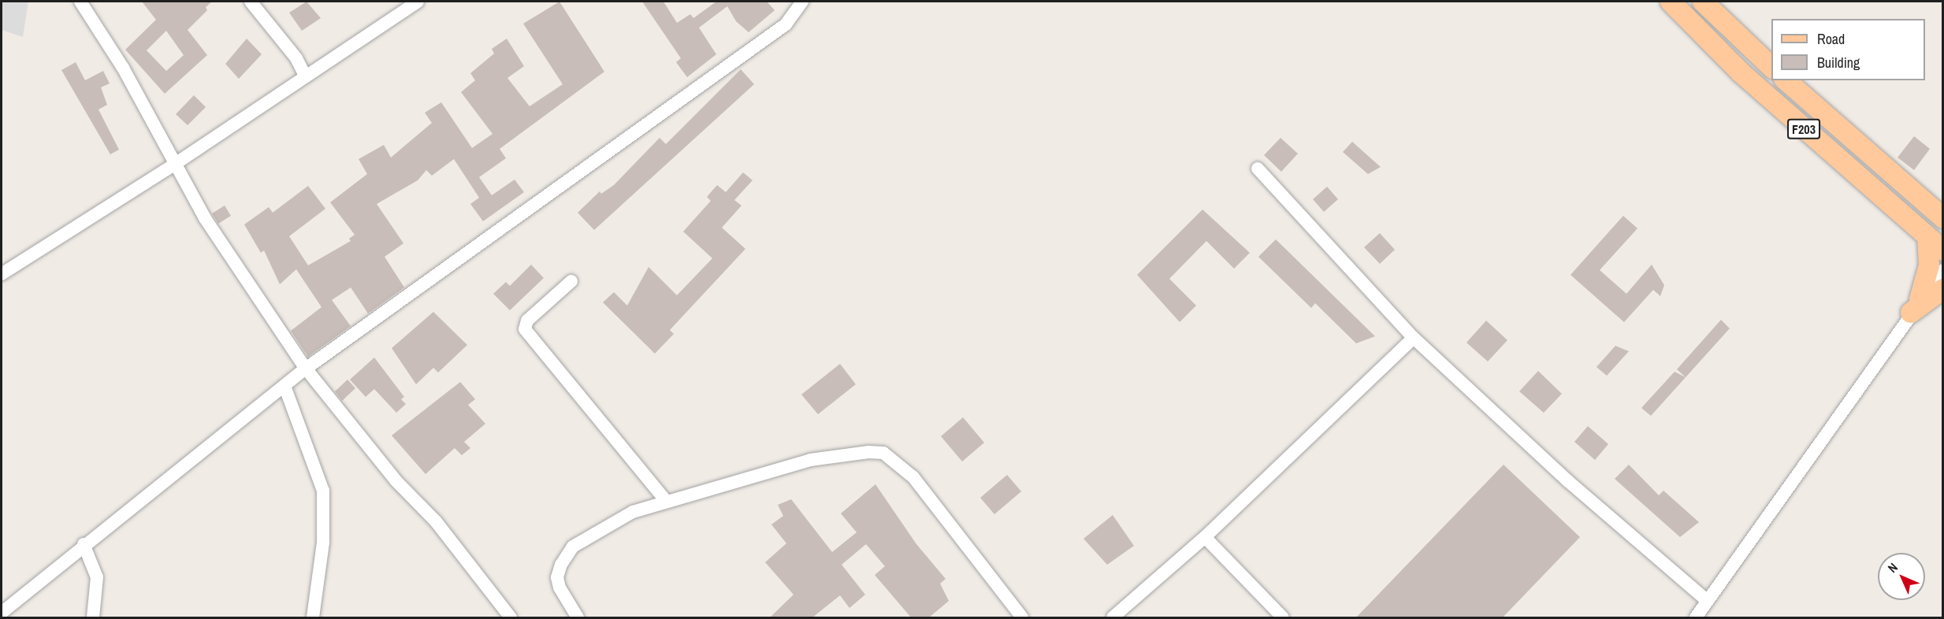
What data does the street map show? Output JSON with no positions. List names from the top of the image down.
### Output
{
  "streets": {
    "main road": ["F203"]
  },
  "legend": ["Road", "Building"],
  "north": "top left"
}
